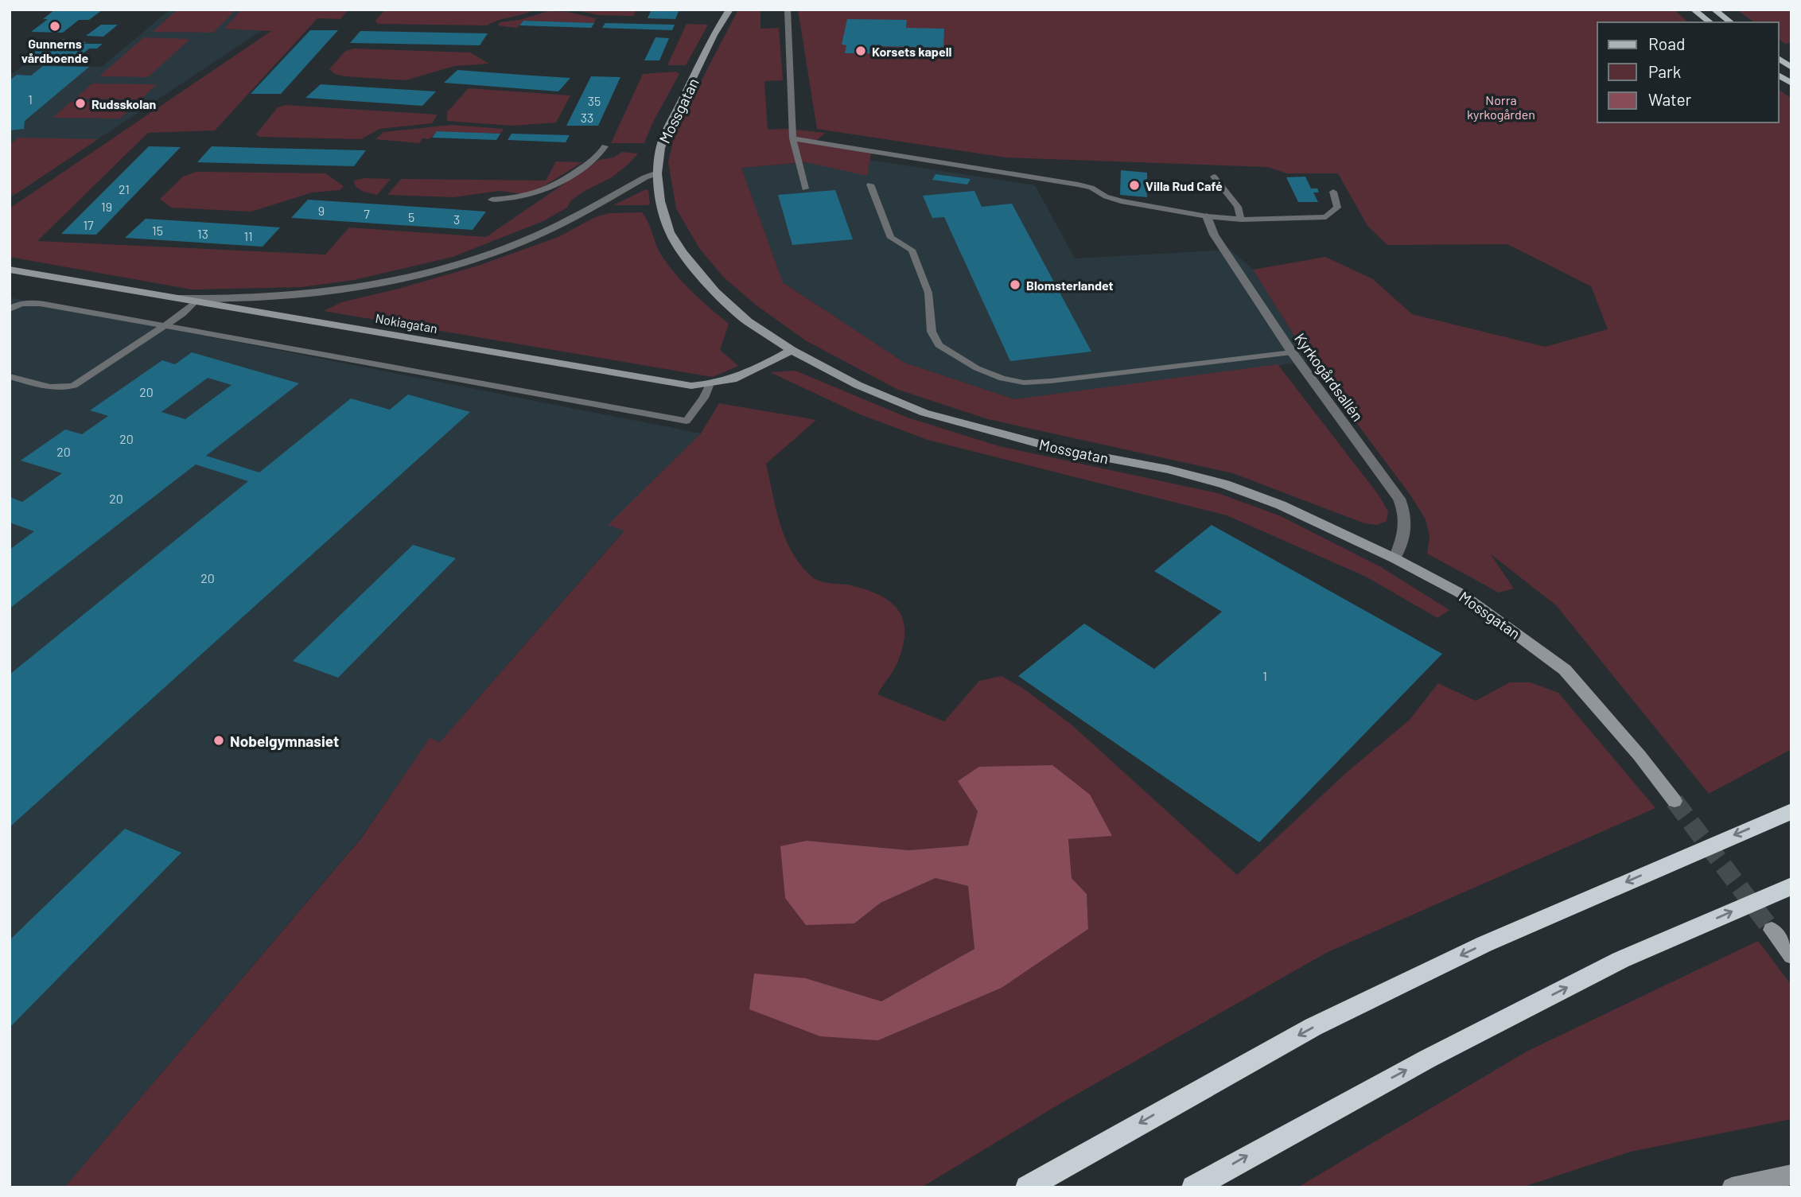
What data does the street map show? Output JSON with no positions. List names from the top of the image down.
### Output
{
  "streets": {
    "street": ["Mossgatan", "Nokiagatan", "Kyrkogårdsallén"]
  },
  "crossings": [
    ["Mossgatan", "Nokiagatan"],
    ["Mossgatan", "Kyrkogårdsallén"]
  ],
  "parks": ["Norra kyrkogården"],
  "places": [
    "Gunnerns vårdboende",
    "Korsets kapell",
    "Rudsskolan",
    "Villa Rud Café",
    "Blomsterlandet",
    "Nobelgymnasiet"
  ],
  "house_numbers": [
    "1",
    "35",
    "33",
    "21",
    "19",
    "9",
    "7",
    "5",
    "3",
    "17",
    "15",
    "13",
    "11",
    "20",
    "20",
    "20",
    "20",
    "20",
    "1"
  ],
  "legend": ["Road", "Park", "Water"]
}
